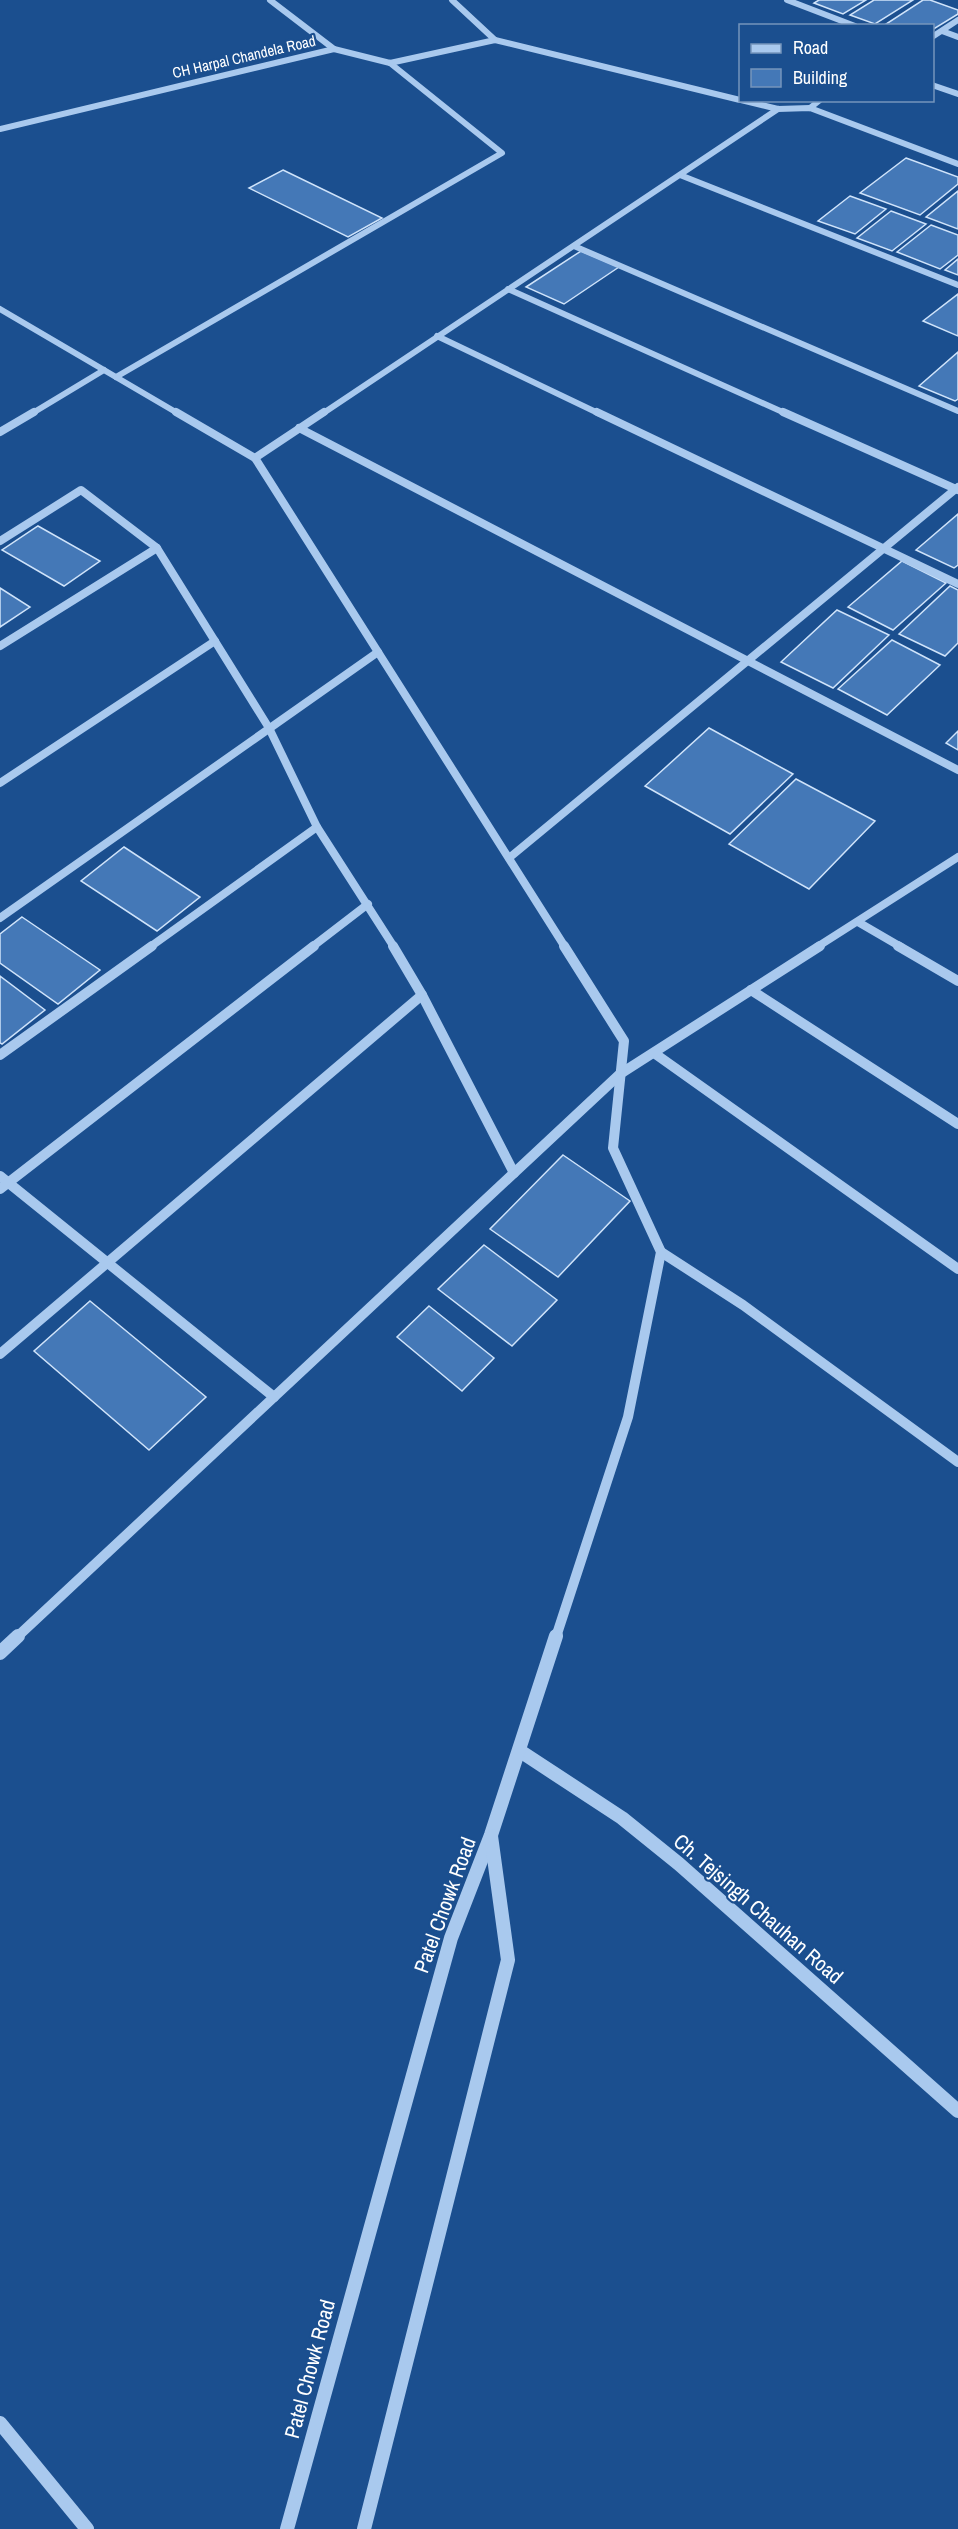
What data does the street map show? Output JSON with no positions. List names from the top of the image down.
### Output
{
  "streets": {
    "street": ["CH Harpal Chandela Road", "Patel Chowk Road", "Ch. Tejsingh Chauhan Road"]
  },
  "legend": ["Road", "Building"]
}
